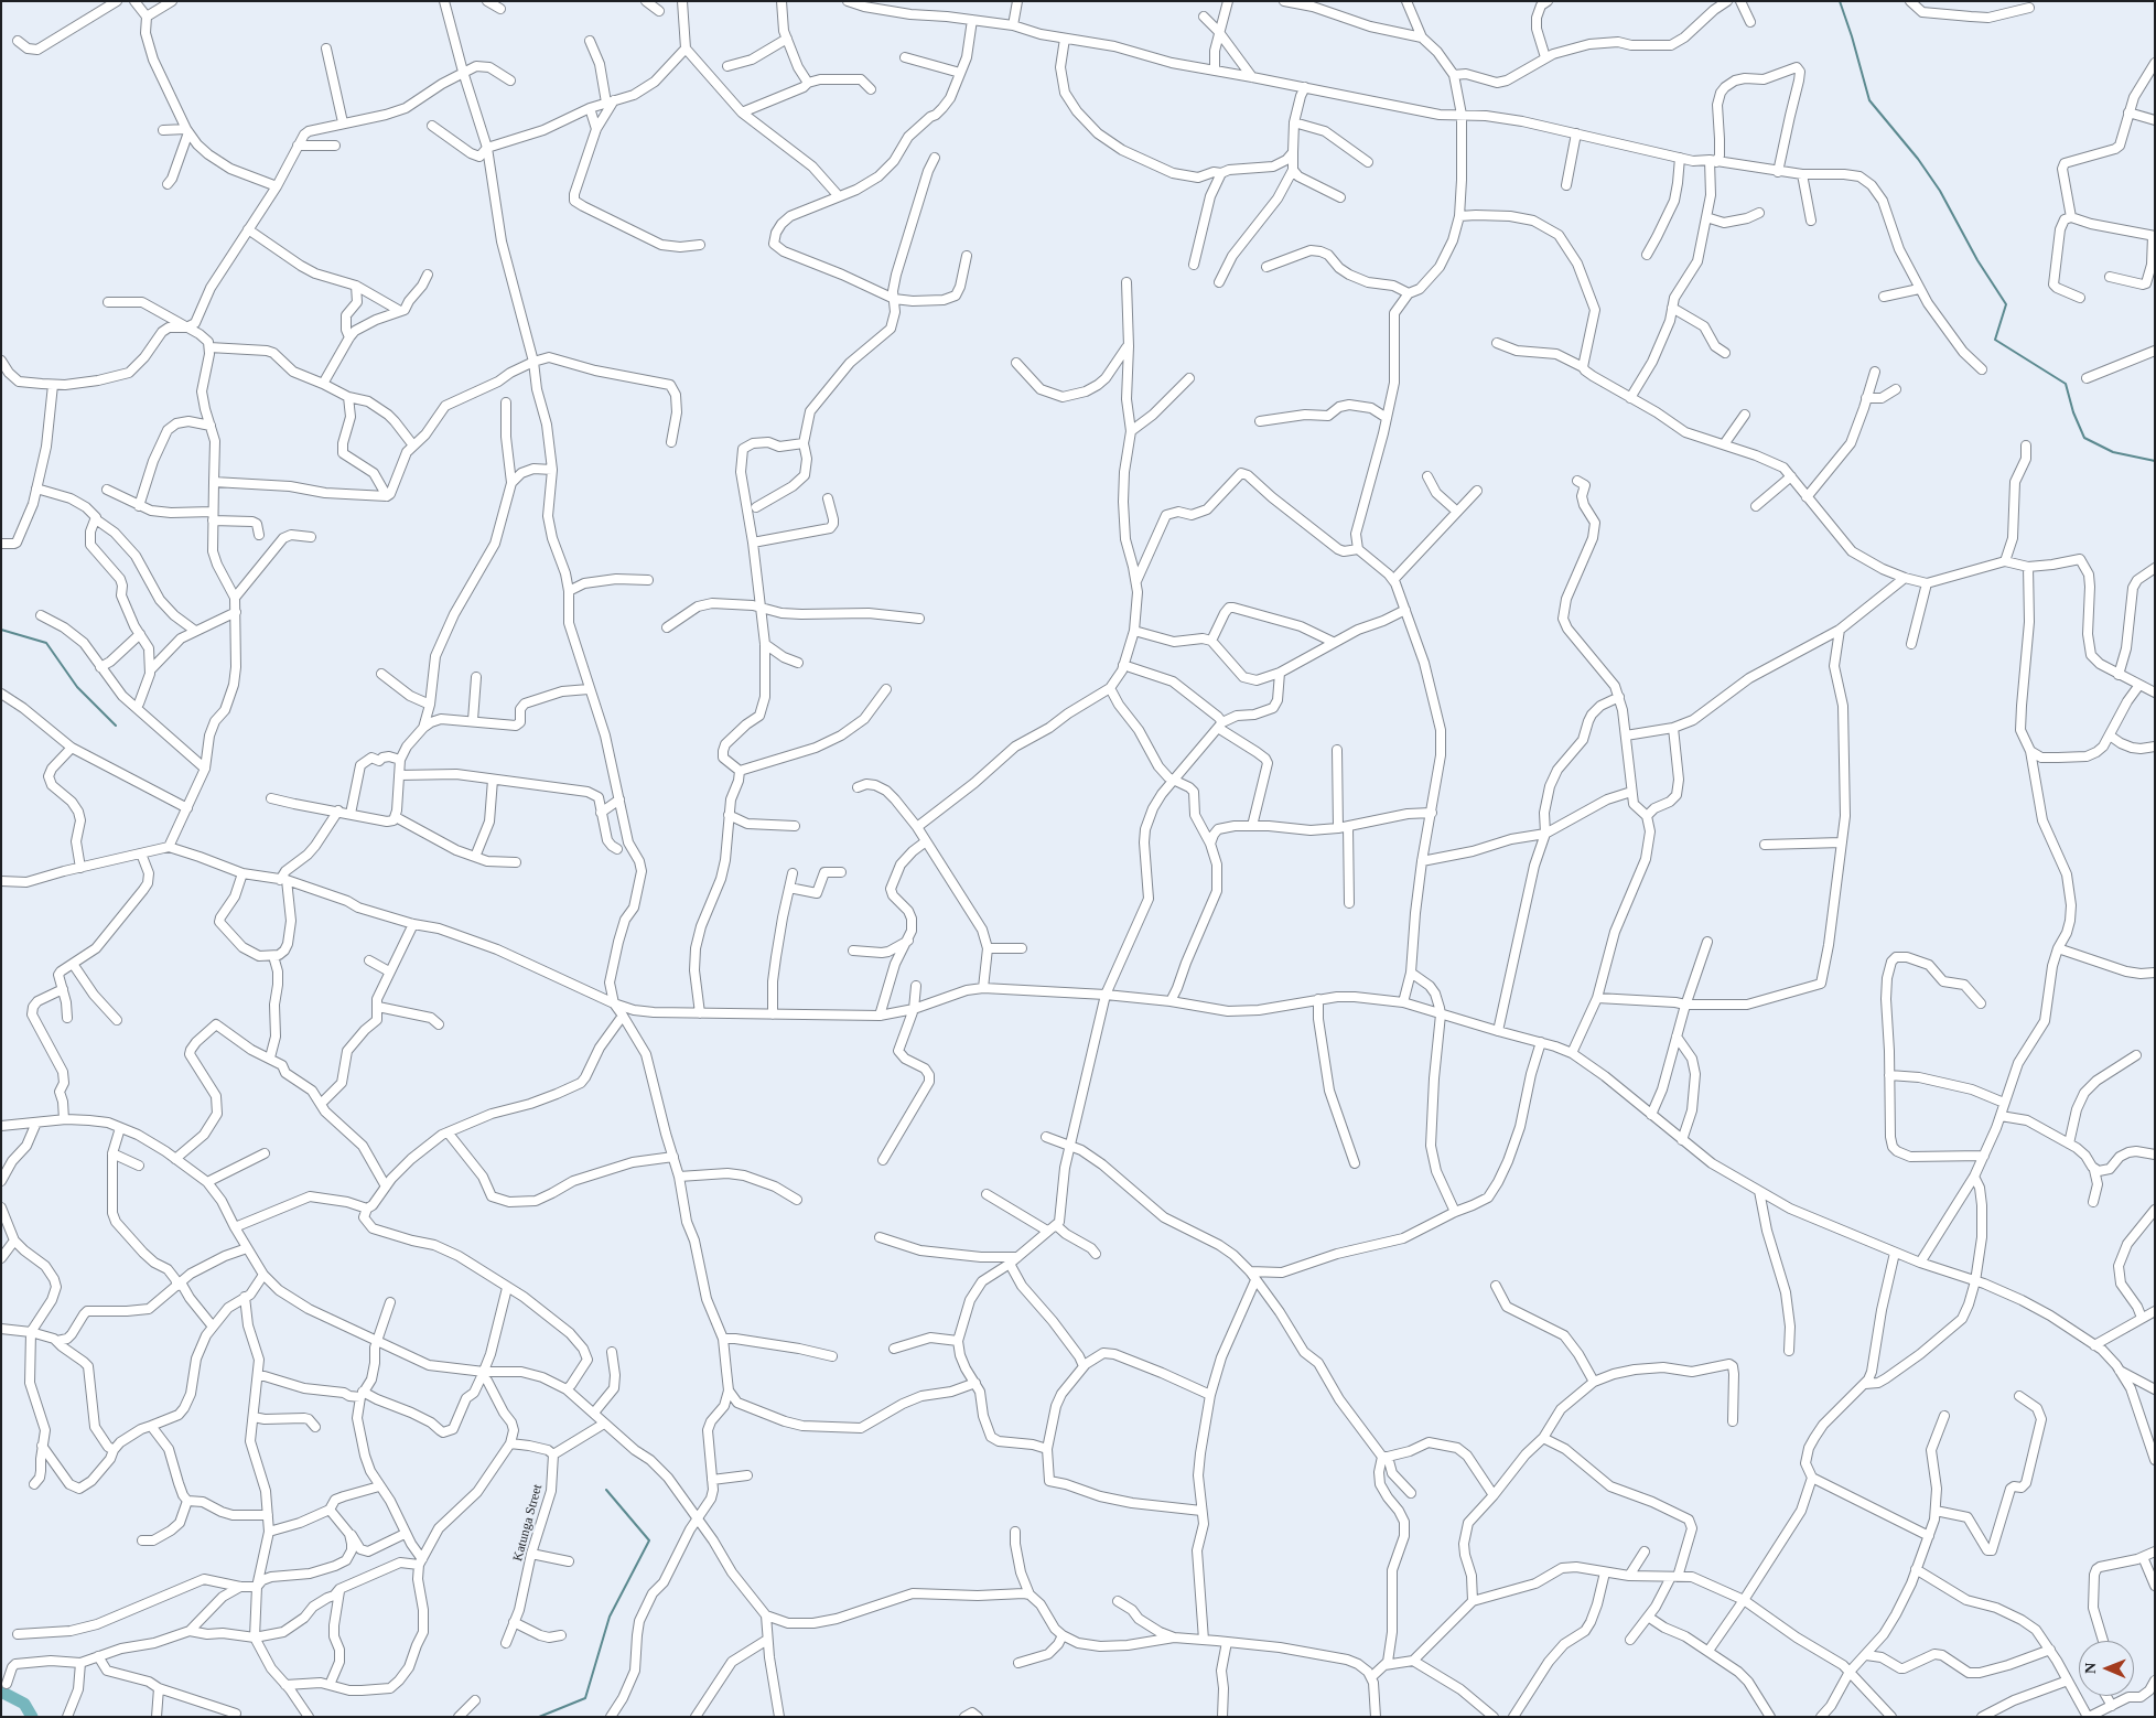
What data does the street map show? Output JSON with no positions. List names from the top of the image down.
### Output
{
  "streets": {
    "street": ["Katunga Street"]
  },
  "north": "left"
}
